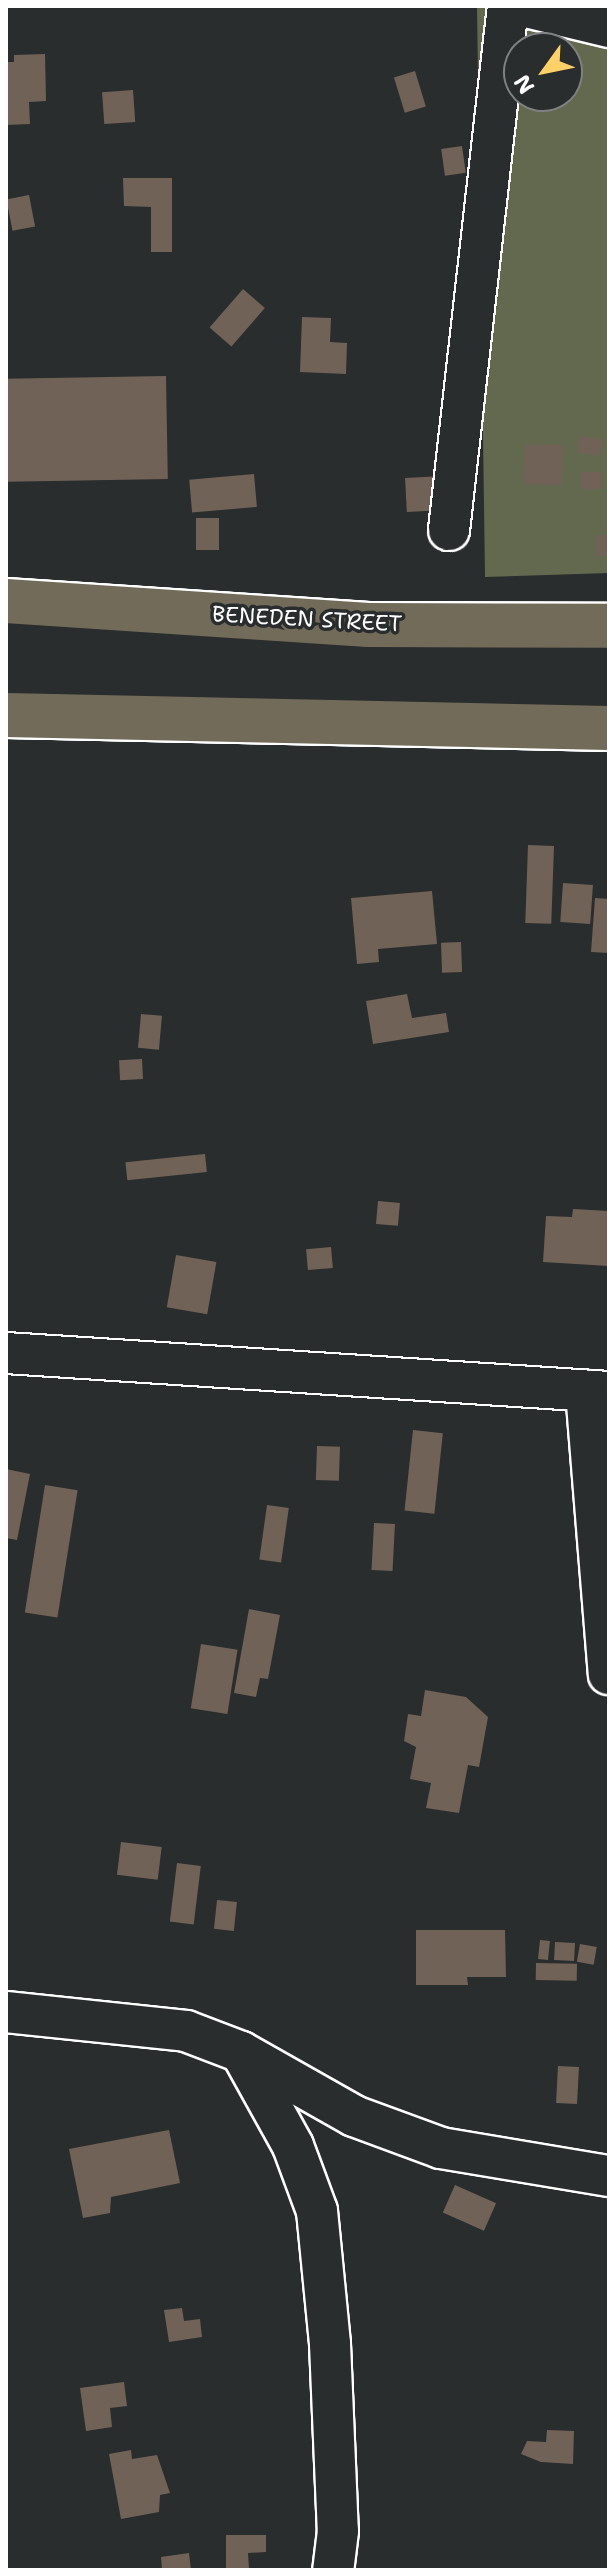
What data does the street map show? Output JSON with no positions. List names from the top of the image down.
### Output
{
  "streets": {
    "main road": ["BENEDEN STREET"]
  },
  "north": "bottom left"
}
